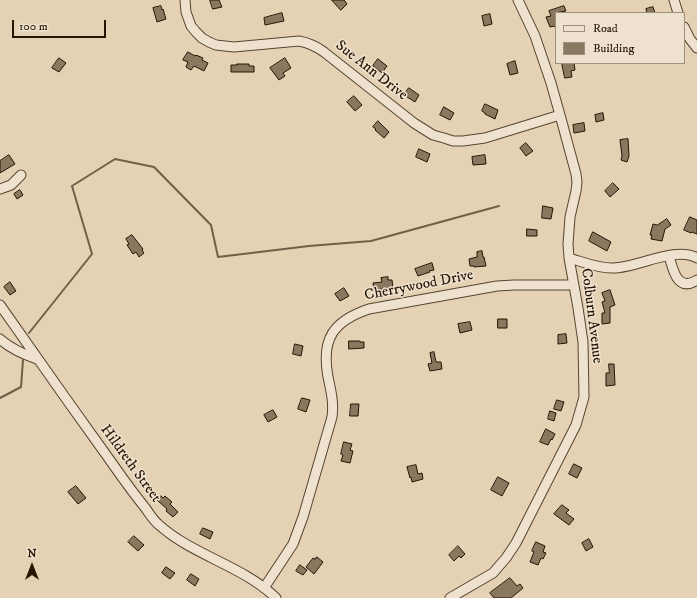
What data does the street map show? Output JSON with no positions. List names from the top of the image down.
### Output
{
  "streets": {
    "street": [
      "Sue Ann Drive",
      "Cherrywood Drive",
      "Colburn Avenue",
      "Hildreth Street"
    ]
  },
  "crossings": [
    ["Sue Ann Drive", "Colburn Avenue"],
    ["Cherrywood Drive", "Colburn Avenue"],
    ["Cherrywood Drive", "Hildreth Street"]
  ],
  "legend": ["Road", "Building"],
  "scale_bar": "100 m",
  "north": "top"
}
